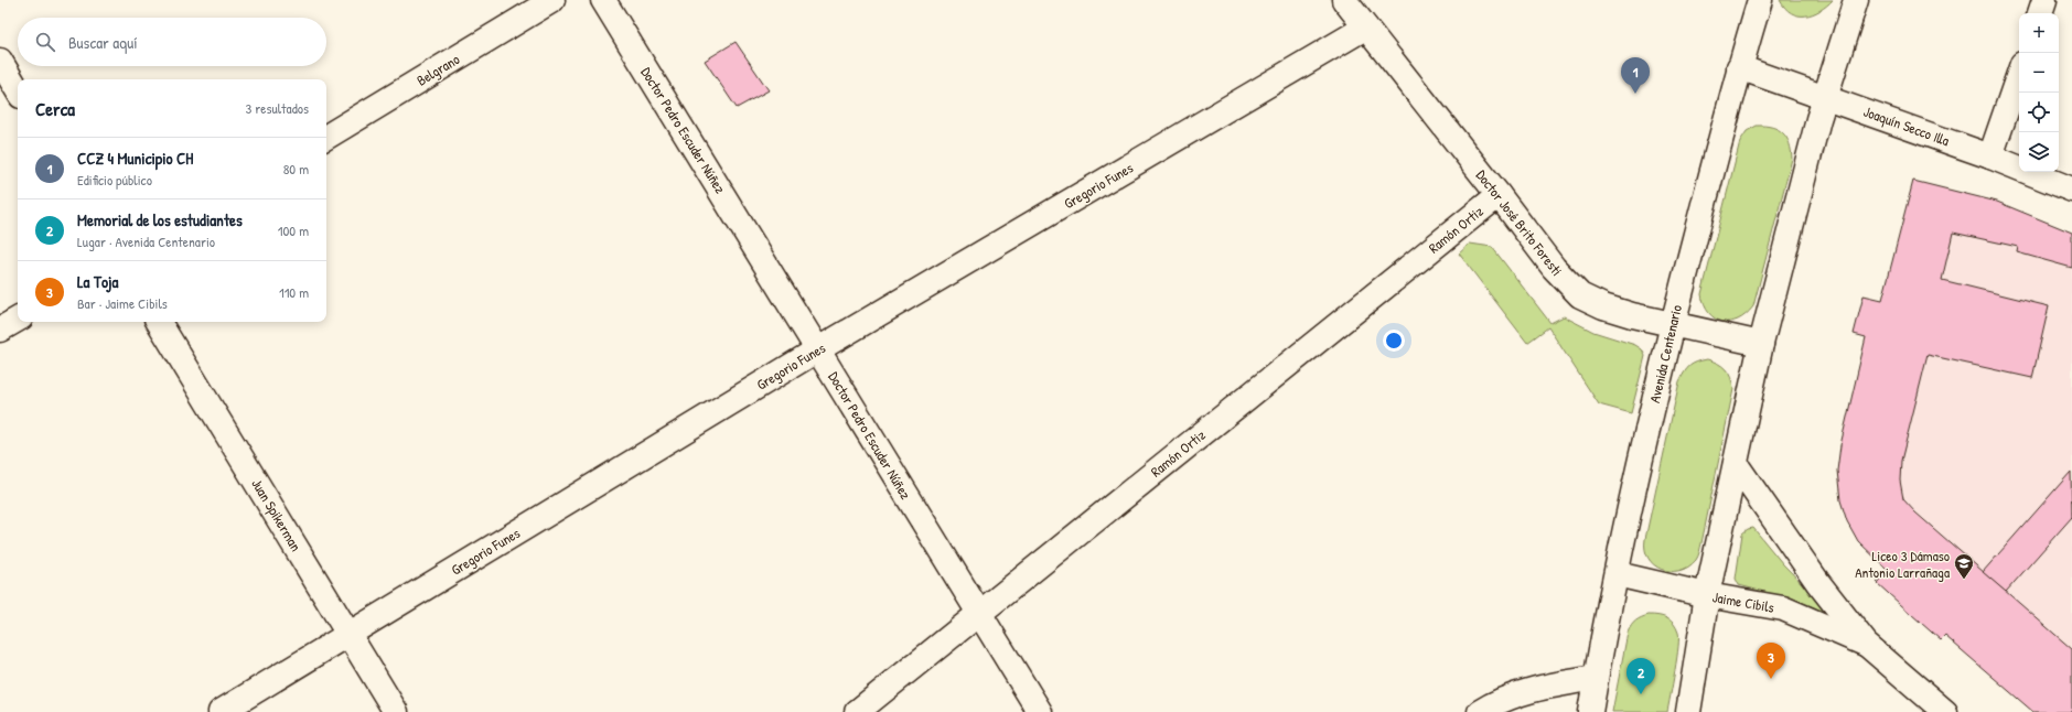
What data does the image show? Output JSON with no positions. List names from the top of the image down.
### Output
{
  "streets": {
    "street": [
      "Belgrano",
      "Joaquín Secco Illa",
      "Doctor Pedro Escuder Núñez",
      "Gregorio Funes",
      "Doctor José Brito Foresti",
      "Ramón Ortiz",
      "Avenida Centenario",
      "Juan Spikerman",
      "Jaime Cibils"
    ]
  },
  "crossings": [
    ["Joaquín Secco Illa", "Avenida Centenario"],
    ["Doctor Pedro Escuder Núñez", "Gregorio Funes"],
    ["Doctor Pedro Escuder Núñez", "Ramón Ortiz"],
    ["Gregorio Funes", "Doctor José Brito Foresti"],
    ["Gregorio Funes", "Juan Spikerman"],
    ["Doctor José Brito Foresti", "Ramón Ortiz"],
    ["Doctor José Brito Foresti", "Avenida Centenario"],
    ["Avenida Centenario", "Jaime Cibils"]
  ],
  "places": {
    "school or university": ["Liceo 3 Dámaso Antonio Larrañaga"]
  },
  "page": {
    "map_buttons": ["+", "−"],
    "search": "Buscar aquí",
    "pins": ["1", "3", "2"],
    "heading": ["Cerca", "3 resultados"],
    "list": [
      {
        "mark": "1",
        "name": "CCZ 4 Municipio CH",
        "note": "Edificio público",
        "value": "80 m"
      },
      {
        "mark": "2",
        "name": "Memorial de los estudiantes",
        "note": "Lugar · Avenida Centenario",
        "value": "100 m"
      },
      {
        "mark": "3",
        "name": "La Toja",
        "note": "Bar · Jaime Cibils",
        "value": "110 m"
      }
    ]
  }
}
